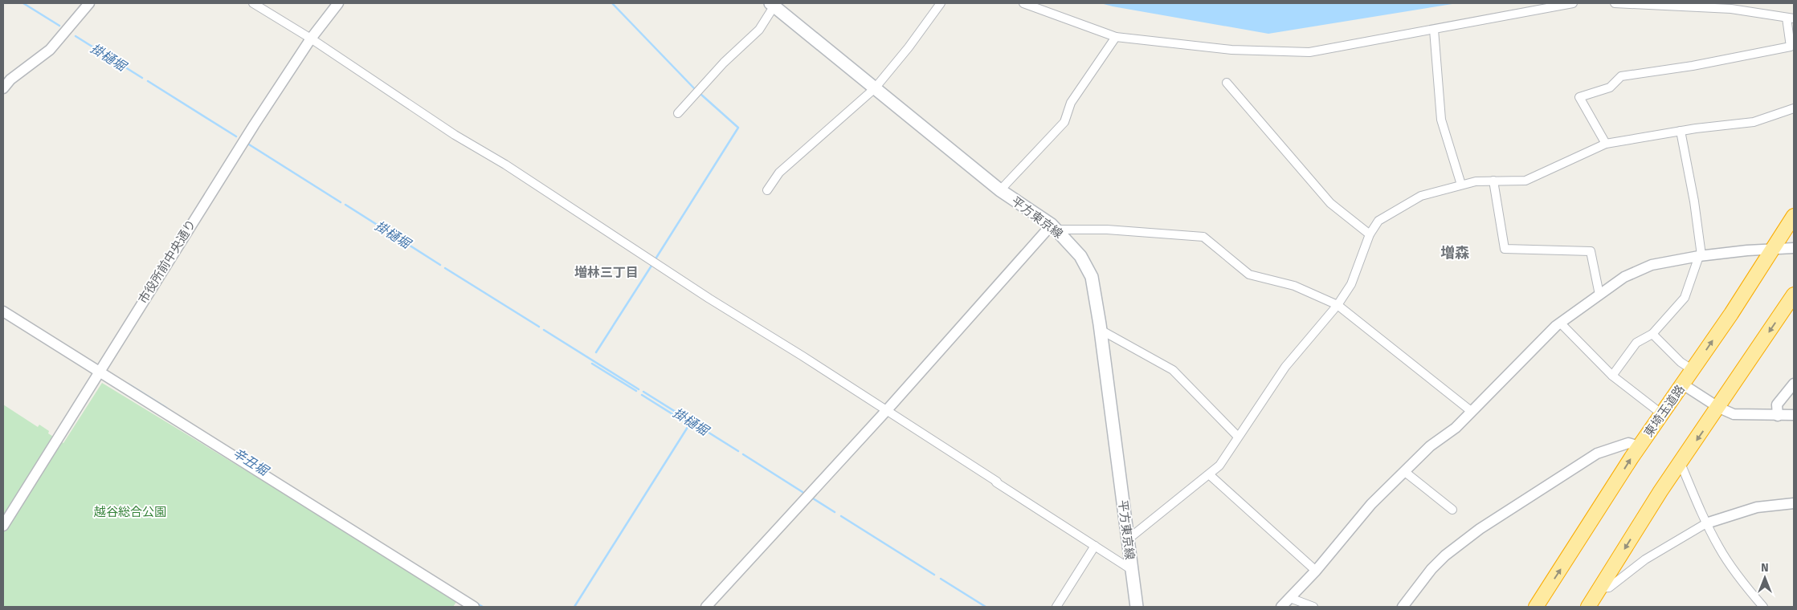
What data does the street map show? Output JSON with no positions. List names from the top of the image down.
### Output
{
  "streets": {
    "highway": ["東埼玉道路"],
    "main road": ["平方東京線"],
    "street": ["市役所前中央通り"]
  },
  "districts": ["増森", "増林三丁目"],
  "water": ["掛樋堀", "辛丑堀"],
  "parks": ["越谷総合公園"],
  "north": "top"
}
